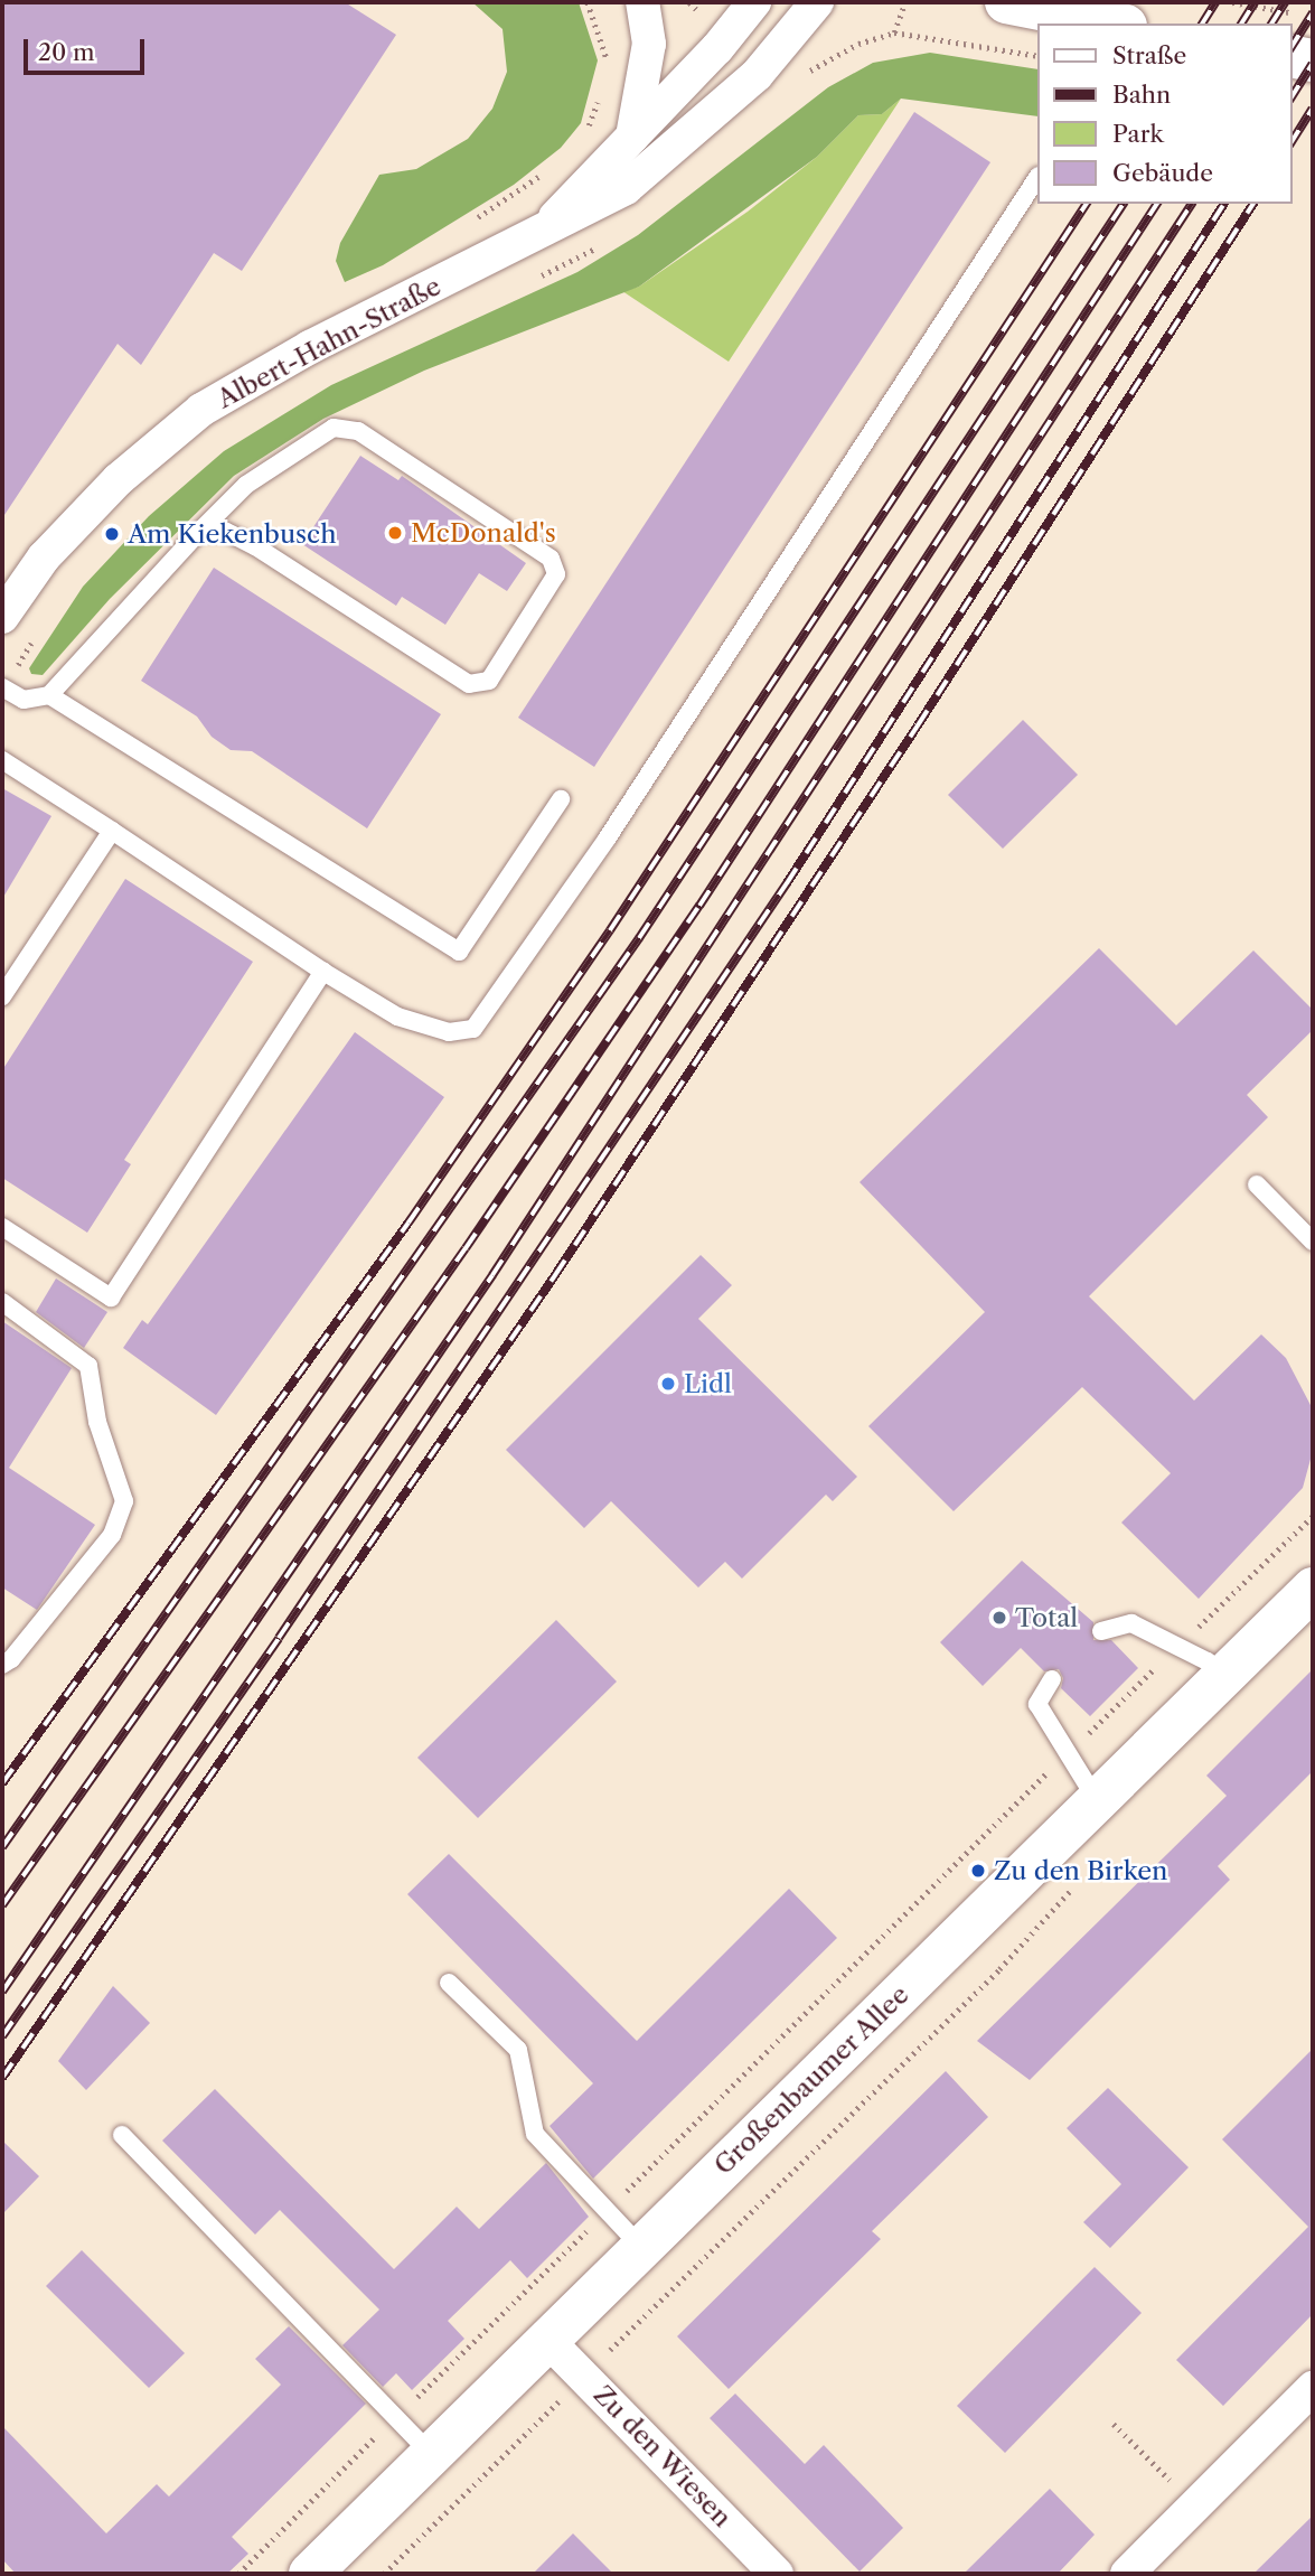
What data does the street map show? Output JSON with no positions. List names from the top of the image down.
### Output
{
  "streets": {
    "main road": ["Großenbaumer Allee"],
    "street": ["Albert-Hahn-Straße", "Zu den Wiesen"]
  },
  "crossings": [
    ["Großenbaumer Allee", "Zu den Wiesen"]
  ],
  "places": [
    "McDonald's",
    "Am Kiekenbusch",
    "Lidl",
    "Total",
    "Zu den Birken"
  ],
  "legend": [
    "Straße",
    "Bahn",
    "Park",
    "Gebäude"
  ],
  "scale_bar": "20 m"
}
